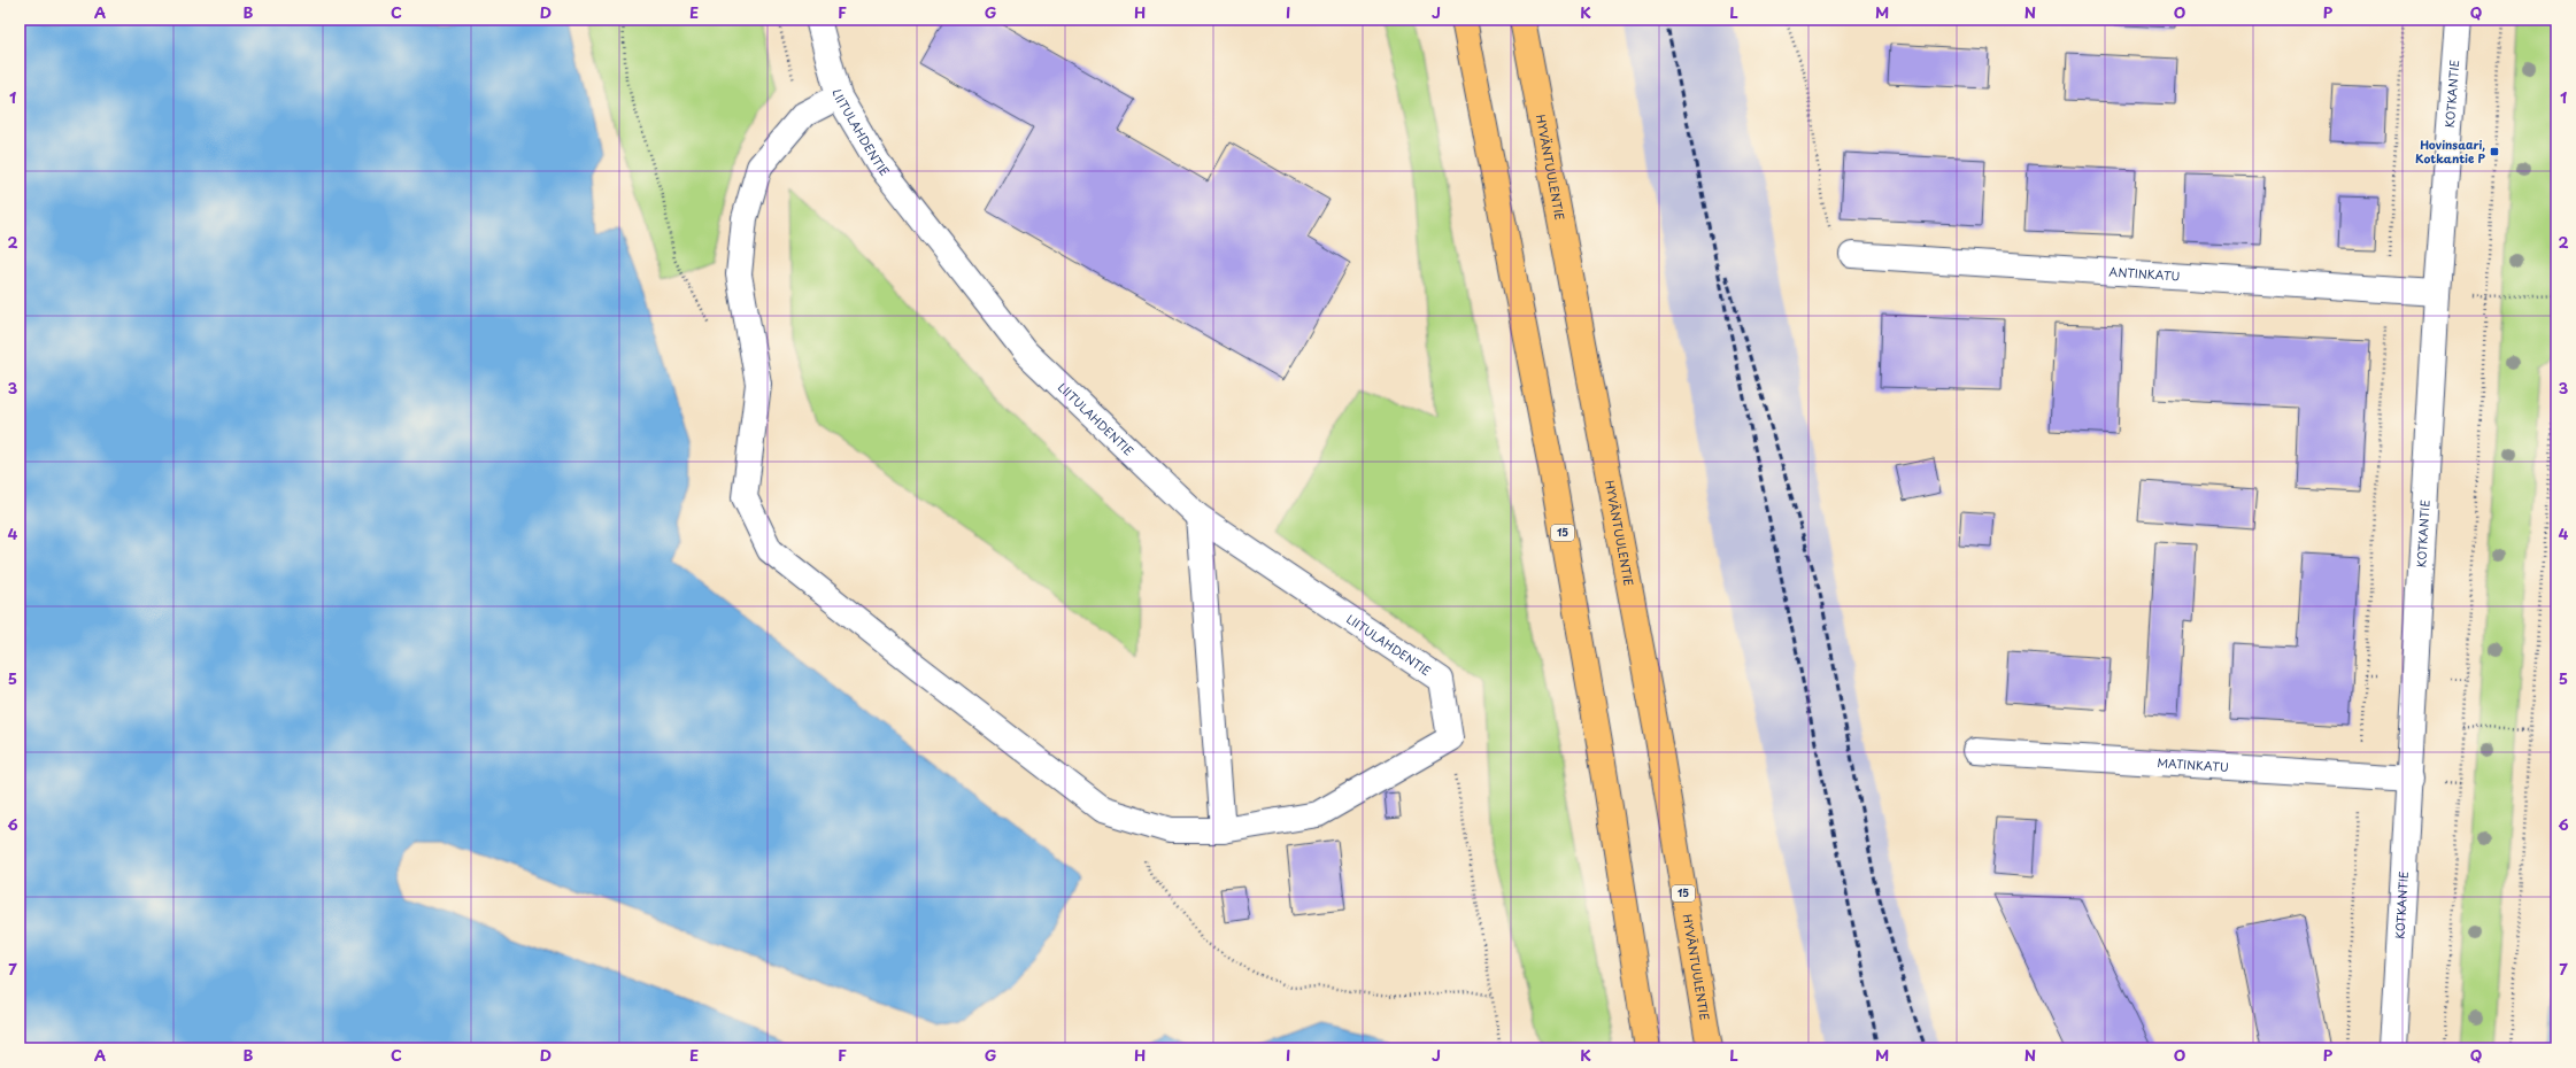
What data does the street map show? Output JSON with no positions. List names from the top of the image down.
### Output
{
  "streets": {
    "highway": ["HYVÄNTUULENTIE", "15"],
    "street": [
      "KOTKANTIE",
      "LIITULAHDENTIE",
      "ANTINKATU",
      "MATINKATU"
    ]
  },
  "crossings": [
    ["KOTKANTIE", "ANTINKATU"],
    ["KOTKANTIE", "MATINKATU"]
  ],
  "places": {
    "transit": ["Hovinsaari, Kotkantie P"]
  },
  "grid": {
    "columns": [
      "A",
      "B",
      "C",
      "D",
      "E",
      "F",
      "G",
      "H",
      "I",
      "J",
      "K",
      "L",
      "M",
      "N",
      "O",
      "P",
      "Q"
    ],
    "rows": [
      "1",
      "2",
      "3",
      "4",
      "5",
      "6",
      "7"
    ]
  }
}
